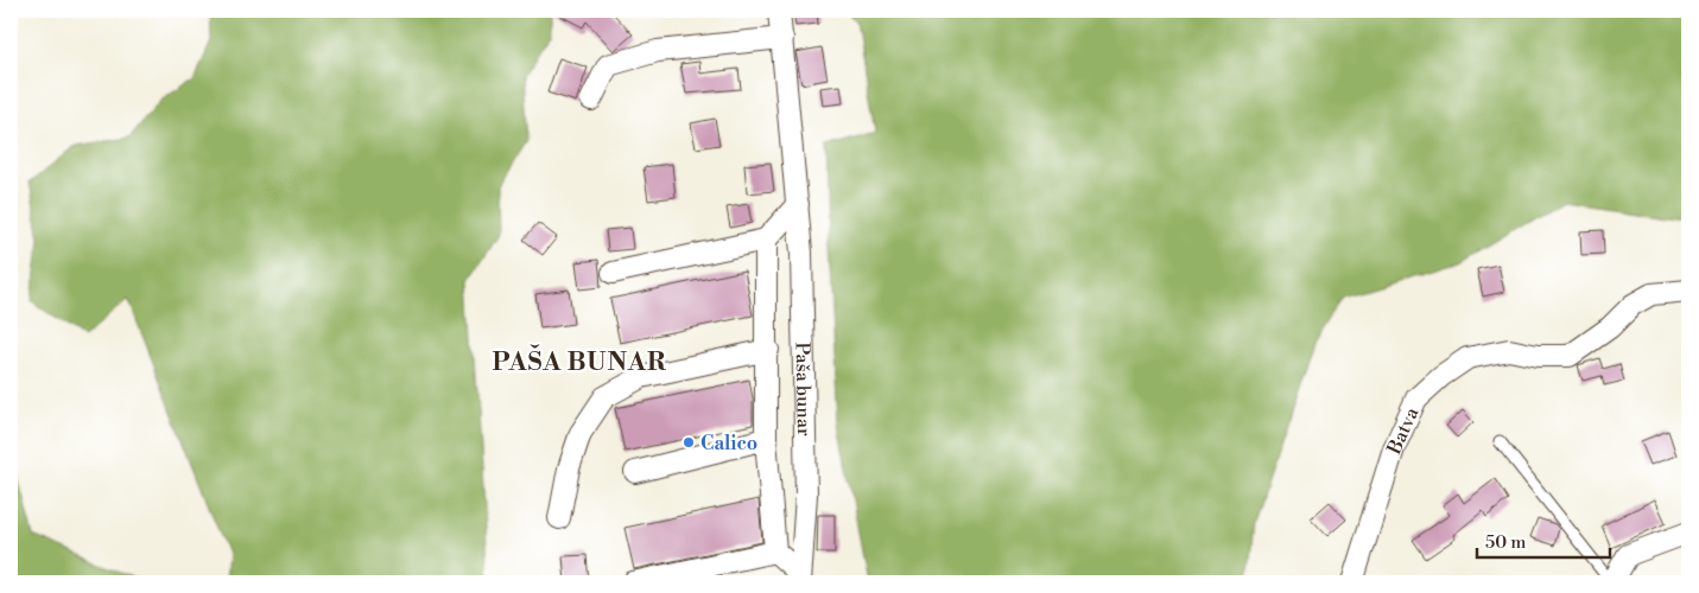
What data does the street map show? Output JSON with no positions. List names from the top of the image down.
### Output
{
  "streets": {
    "street": ["Paša bunar", "Batva"]
  },
  "districts": ["PAŠA BUNAR"],
  "places": ["Calico"],
  "scale_bar": "50 m"
}
